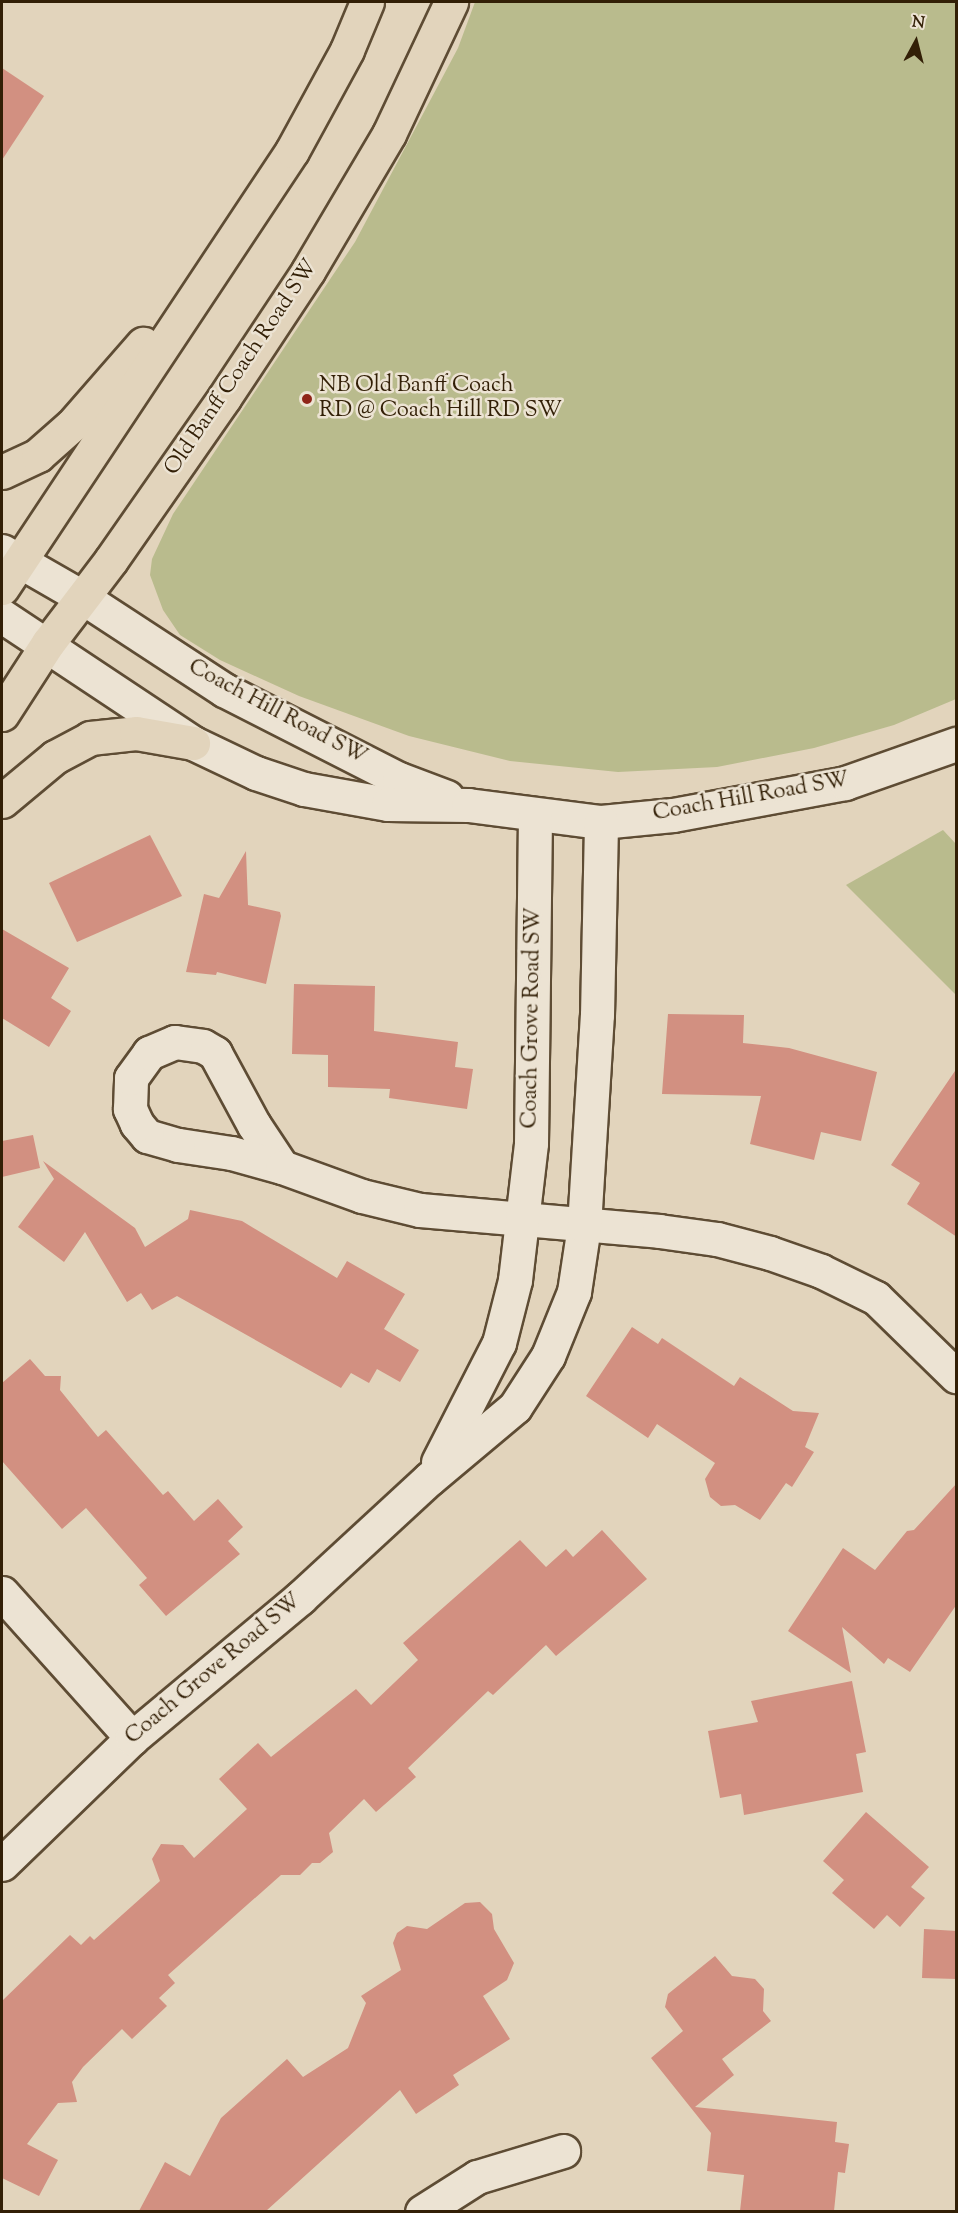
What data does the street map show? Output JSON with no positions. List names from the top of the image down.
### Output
{
  "streets": {
    "main road": ["Old Banff Coach Road SW"],
    "street": ["Coach Hill Road SW", "Coach Grove Road SW"]
  },
  "crossings": [
    ["Old Banff Coach Road SW", "Coach Hill Road SW"],
    ["Coach Hill Road SW", "Coach Grove Road SW"]
  ],
  "places": ["NB Old Banff Coach RD @ Coach Hill RD SW"],
  "north": "top"
}
